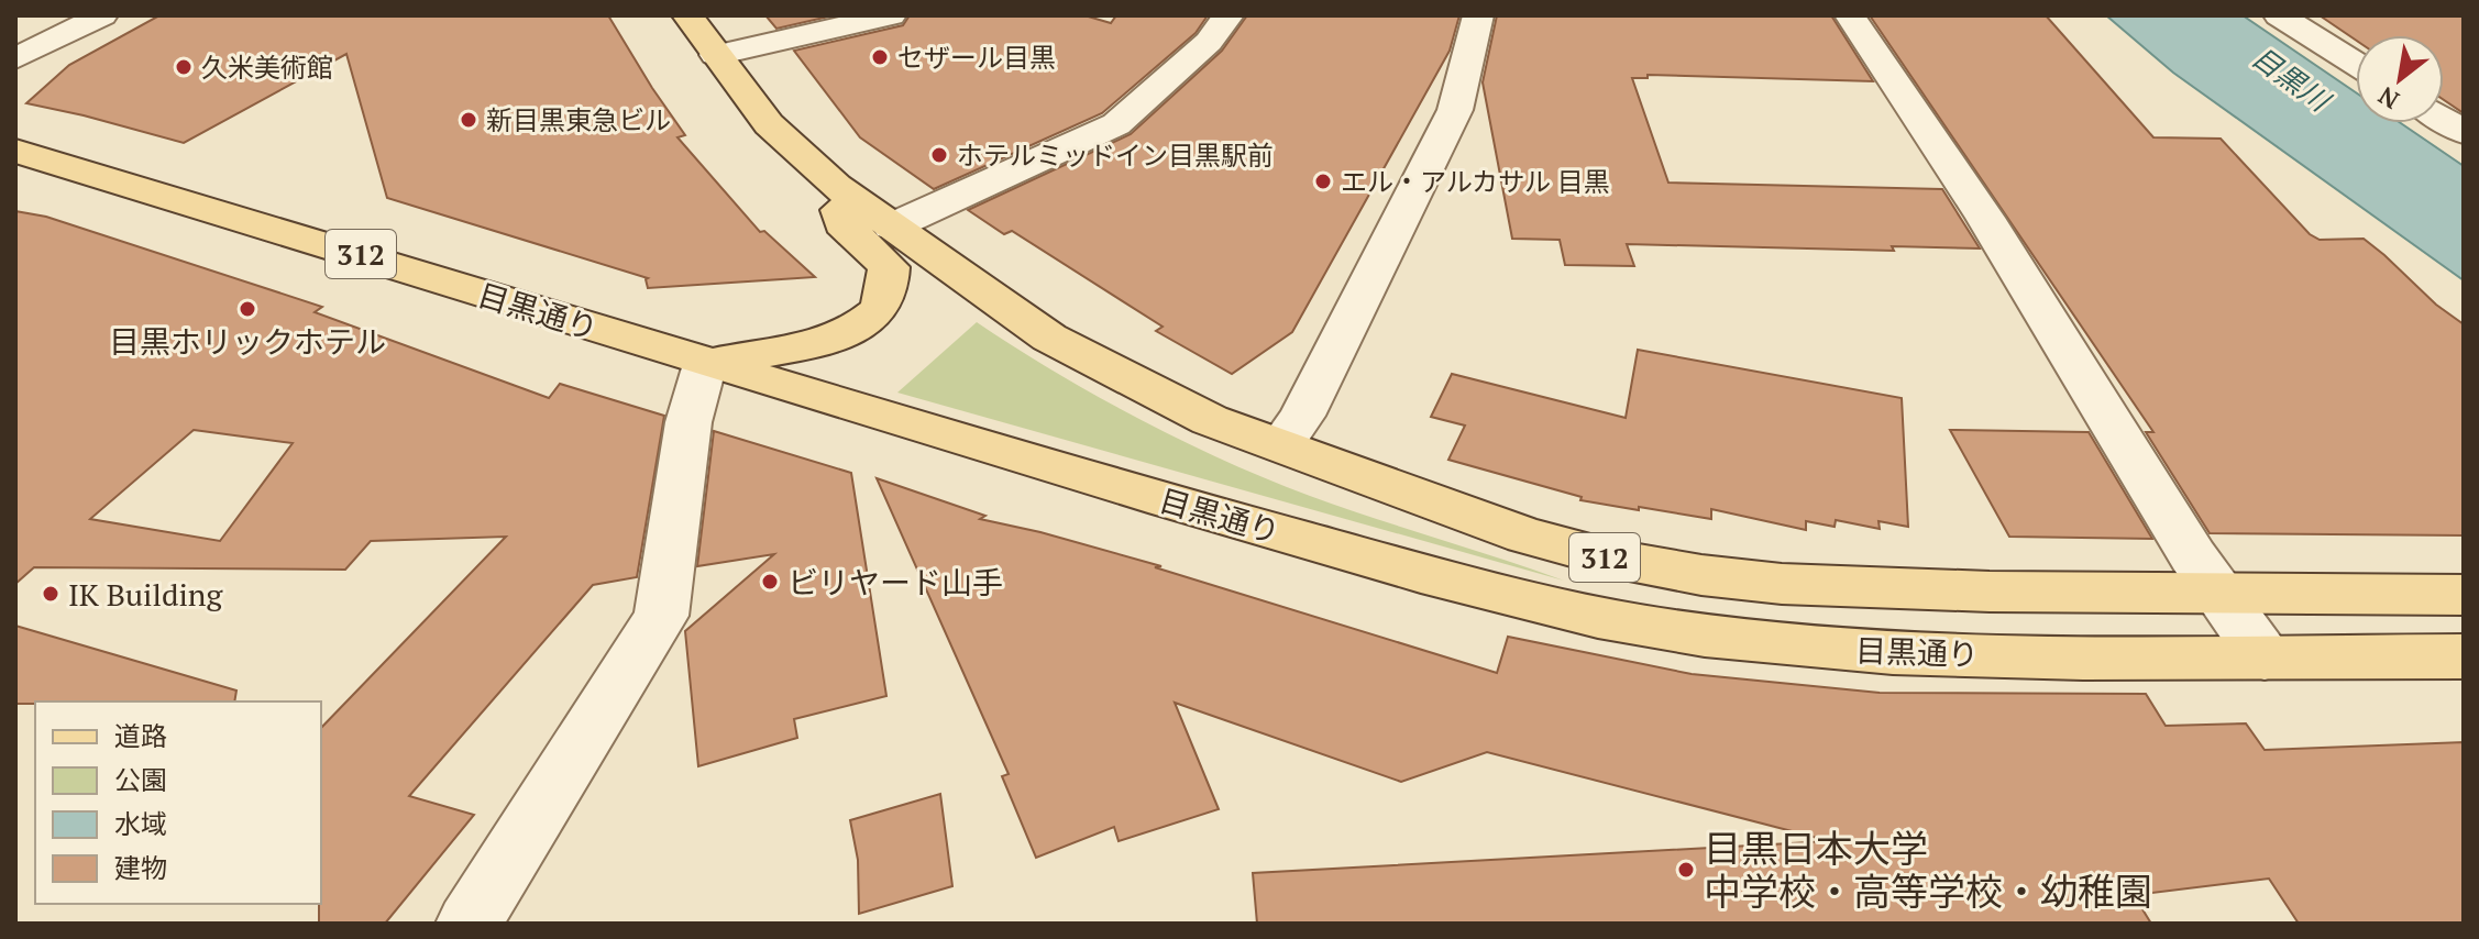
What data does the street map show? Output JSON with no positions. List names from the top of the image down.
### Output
{
  "streets": {
    "main road": ["312", "目黒通り"]
  },
  "water": ["目黒川"],
  "places": [
    "セザール目黒",
    "久米美術館",
    "新目黒東急ビル",
    "ホテルミッドイン目黒駅前",
    "エル・アルカサル 目黒",
    "目黒ホリックホテル",
    "ビリヤード山手",
    "IK Building",
    "目黒日本大学 中学校・高等学校・幼稚園"
  ],
  "legend": [
    "道路",
    "公園",
    "水域",
    "建物"
  ],
  "north": "bottom left"
}
